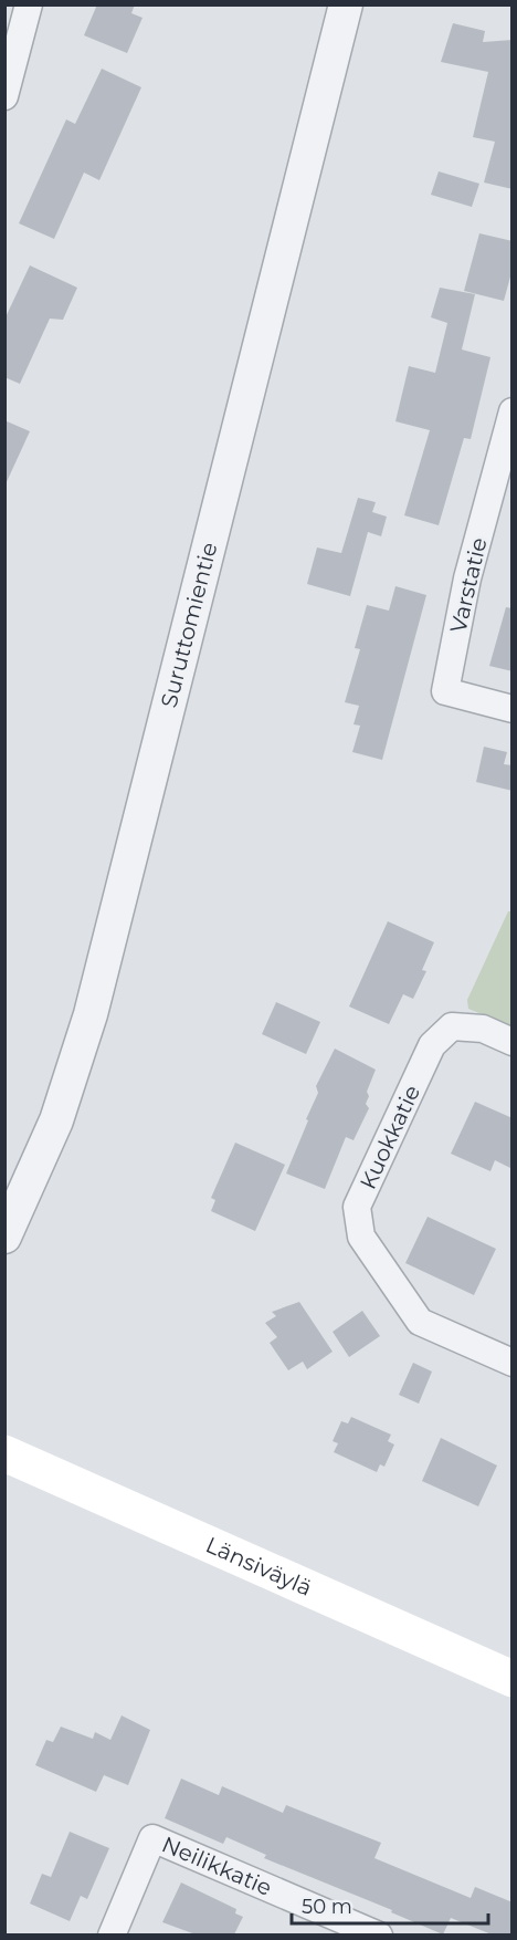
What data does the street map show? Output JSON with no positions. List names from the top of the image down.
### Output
{
  "streets": {
    "main road": ["Länsiväylä"],
    "street": [
      "Varstatie",
      "Suruttomientie",
      "Kuokkatie",
      "Neilikkatie"
    ]
  },
  "scale_bar": "50 m"
}
